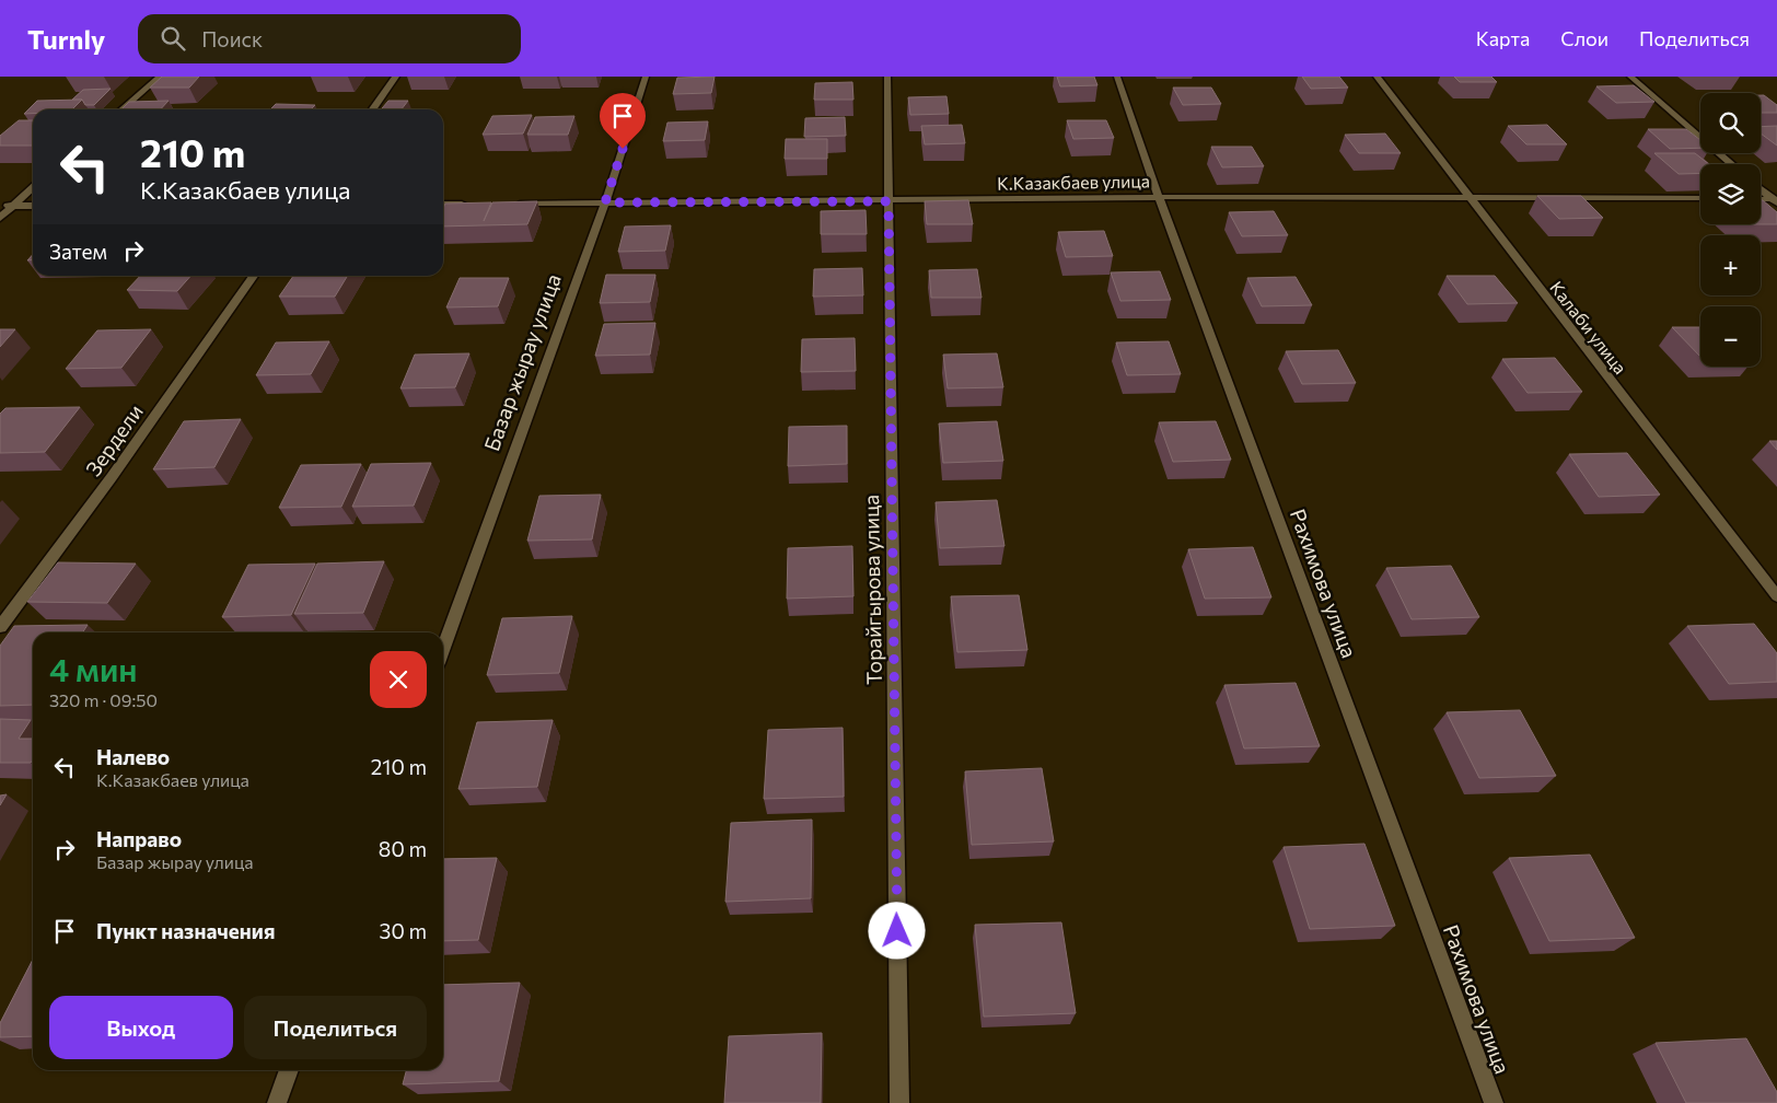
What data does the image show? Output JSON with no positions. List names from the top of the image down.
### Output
{
  "streets": {
    "street": [
      "К.Казакбаев улица",
      "Калаби улица",
      "Базар жырау улица",
      "Зердели",
      "Рахимова улица",
      "Торайгырова улица"
    ]
  },
  "crossings": [
    ["К.Казакбаев улица", "Калаби улица"],
    ["К.Казакбаев улица", "Базар жырау улица"],
    ["К.Казакбаев улица", "Рахимова улица"],
    ["К.Казакбаев улица", "Торайгырова улица"]
  ],
  "page": {
    "header": "Turnly",
    "search": "Поиск",
    "nav": ["Карта", "Слои", "Поделиться"],
    "map_buttons": ["+", "−"],
    "turn": ["210 m", "К.Казакбаев улица"],
    "then": "Затем",
    "heading": ["4 мин", "320 m · 09:50"],
    "list": [
      {
        "name": "Налево",
        "note": "К.Казакбаев улица",
        "value": "210 m"
      },
      {
        "name": "Направо",
        "note": "Базар жырау улица",
        "value": "80 m"
      },
      {
        "name": "Пункт назначения",
        "value": "30 m"
      }
    ],
    "buttons": ["Выход", "Поделиться"]
  }
}
